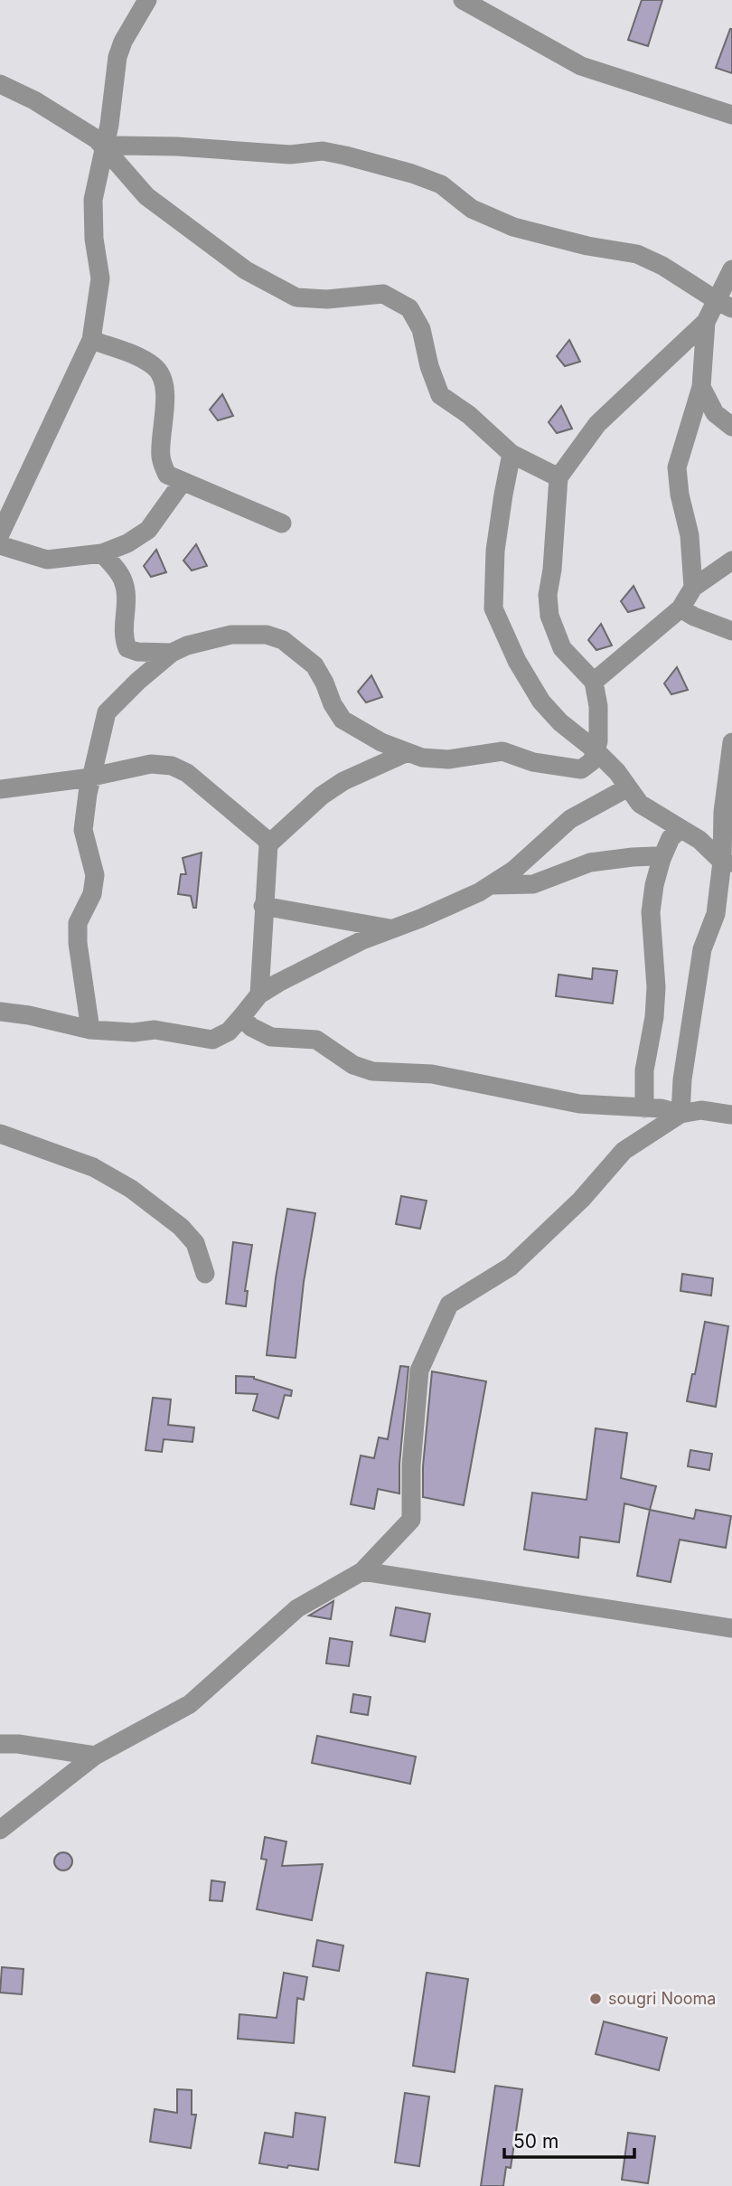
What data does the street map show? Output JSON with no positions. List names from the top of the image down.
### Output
{
  "places": ["sougri Nooma"],
  "scale_bar": "50 m"
}
